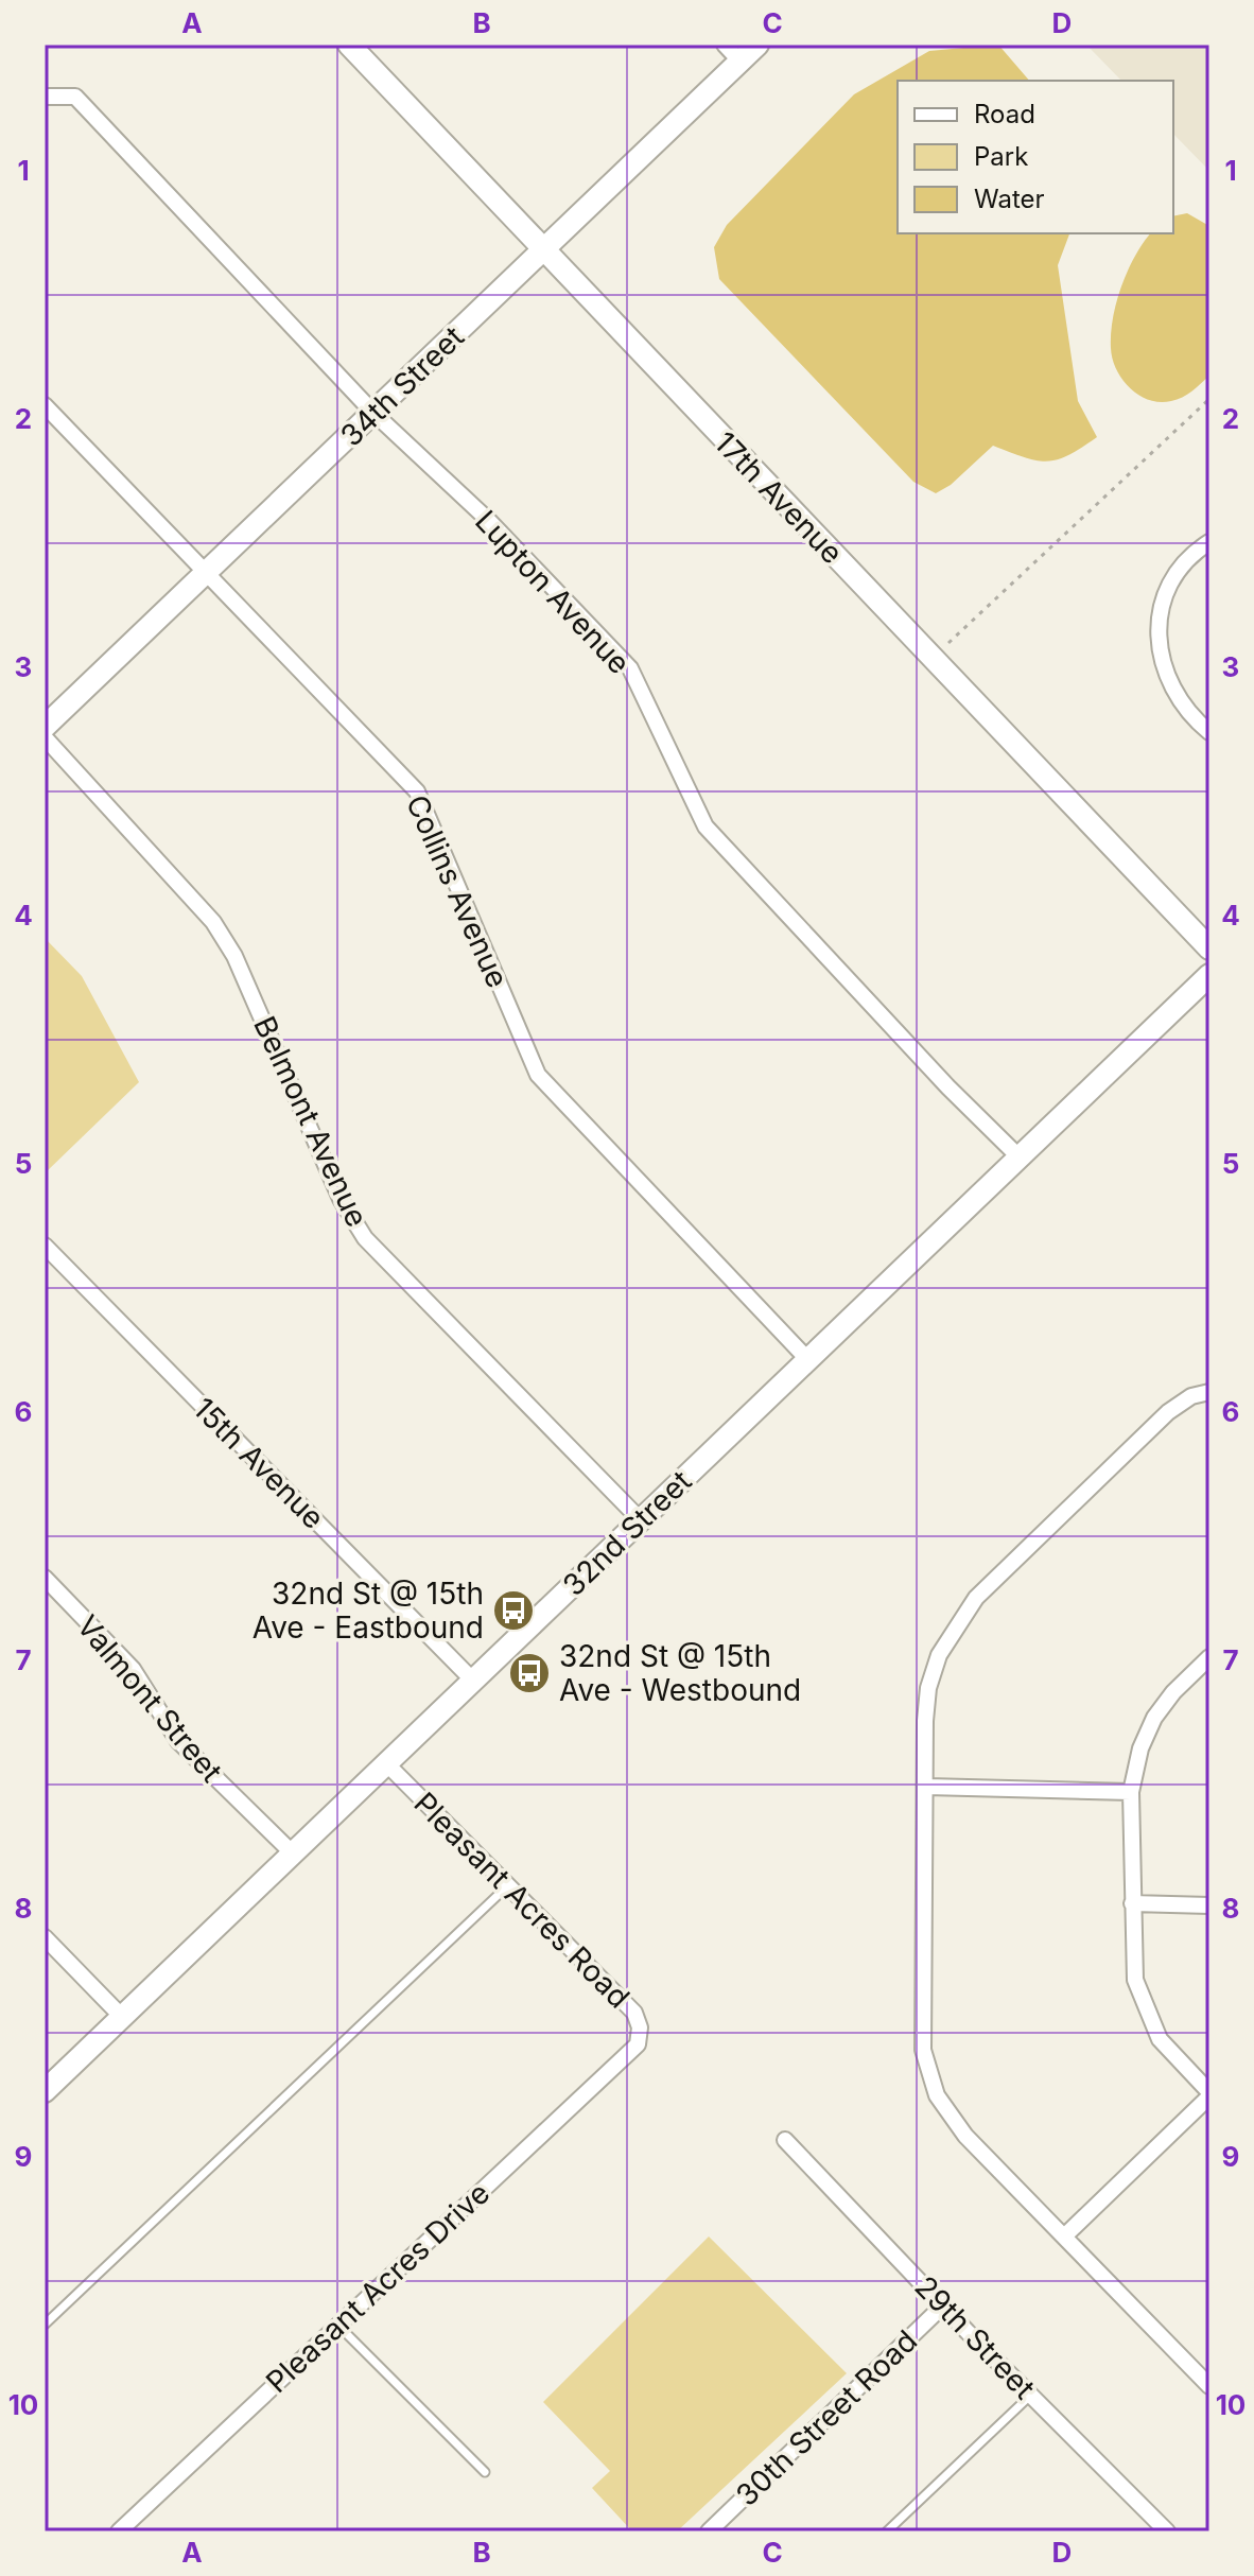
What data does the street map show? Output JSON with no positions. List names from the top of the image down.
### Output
{
  "streets": {
    "street": [
      "34th Street",
      "17th Avenue",
      "Lupton Avenue",
      "Collins Avenue",
      "Belmont Avenue",
      "15th Avenue",
      "32nd Street",
      "Valmont Street",
      "Pleasant Acres Road",
      "Pleasant Acres Drive",
      "29th Street",
      "30th Street Road"
    ]
  },
  "crossings": [
    ["34th Street", "17th Avenue"],
    ["34th Street", "Lupton Avenue"],
    ["34th Street", "Collins Avenue"],
    ["Lupton Avenue", "32nd Street"],
    ["Collins Avenue", "32nd Street"],
    ["Belmont Avenue", "32nd Street"],
    ["15th Avenue", "32nd Street"],
    ["32nd Street", "Valmont Street"],
    ["32nd Street", "Pleasant Acres Road"],
    ["Pleasant Acres Road", "Pleasant Acres Drive"],
    ["29th Street", "30th Street Road"]
  ],
  "places": {
    "bus stop": ["32nd St @ 15th Ave - Eastbound", "32nd St @ 15th Ave - Westbound"]
  },
  "legend": ["Road", "Park", "Water"],
  "grid": {
    "columns": [
      "A",
      "B",
      "C",
      "D"
    ],
    "rows": [
      "1",
      "2",
      "3",
      "4",
      "5",
      "6",
      "7",
      "8",
      "9",
      "10"
    ]
  }
}
